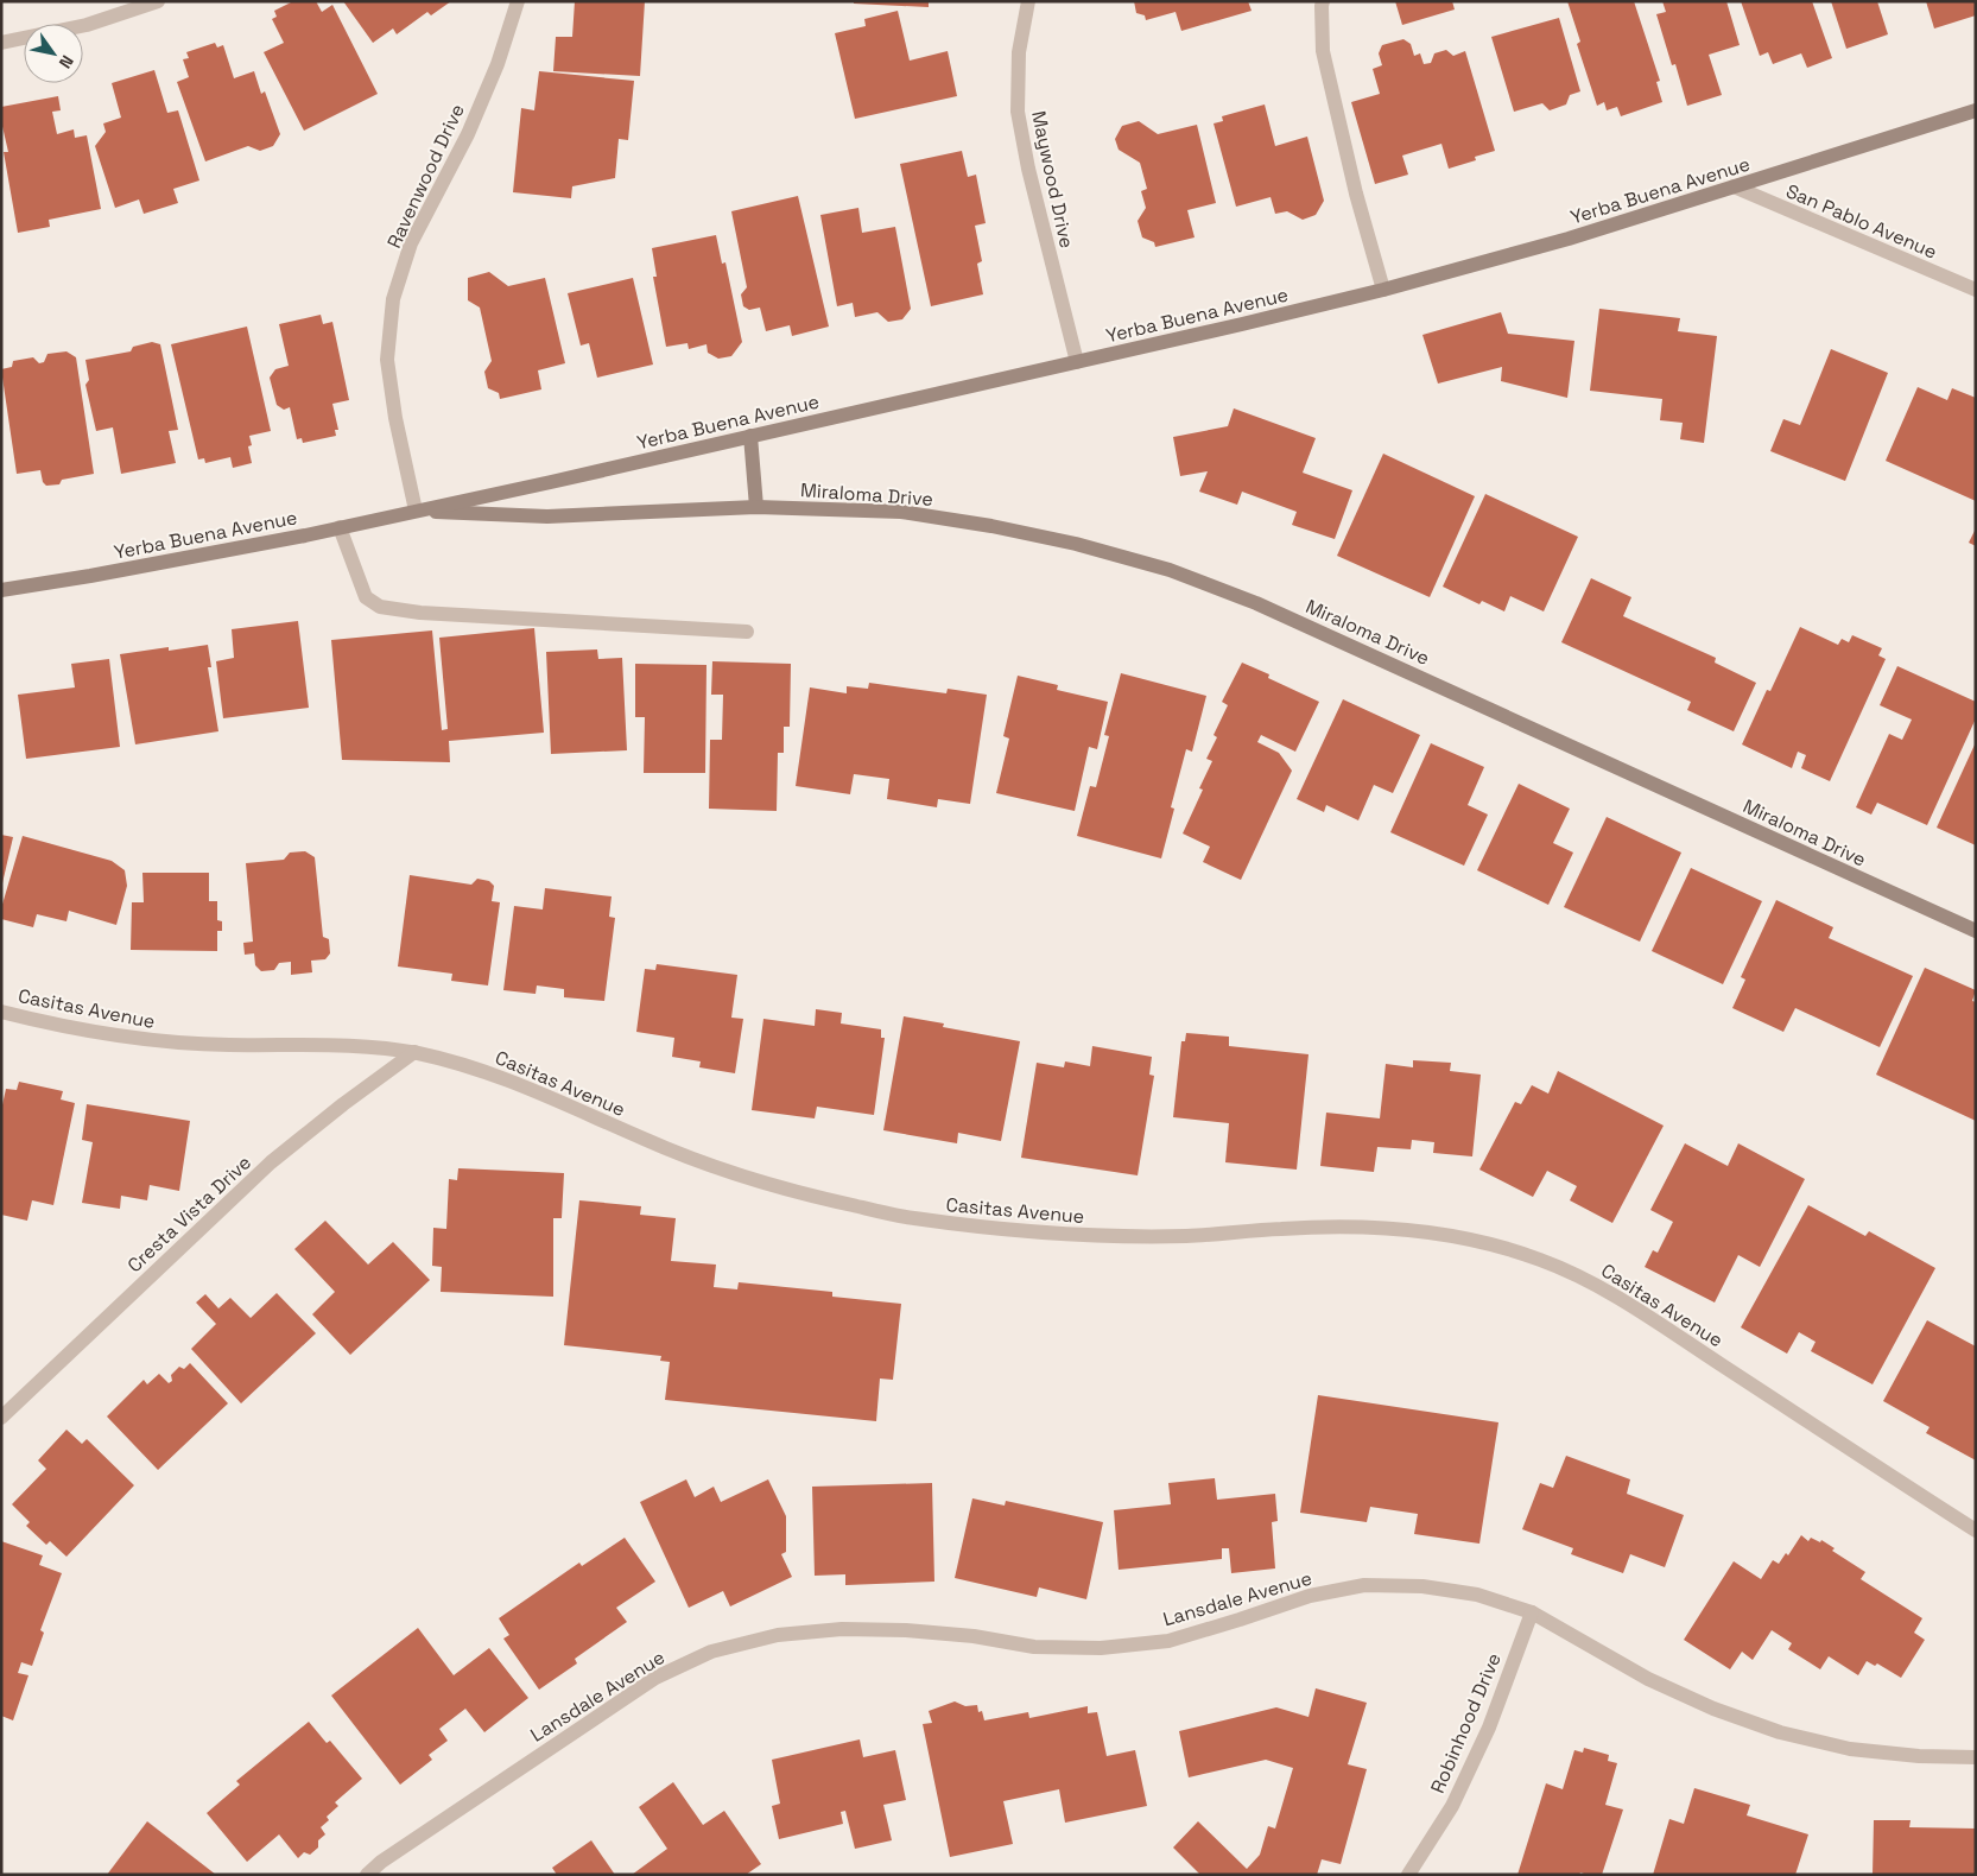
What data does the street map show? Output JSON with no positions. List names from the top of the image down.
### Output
{
  "streets": {
    "street": [
      "Ravenwood Drive",
      "Maywood Drive",
      "Yerba Buena Avenue",
      "San Pablo Avenue",
      "Miraloma Drive",
      "Casitas Avenue",
      "Cresta Vista Drive",
      "Lansdale Avenue",
      "Robinhood Drive"
    ]
  },
  "crossings": [
    ["Ravenwood Drive", "Yerba Buena Avenue"],
    ["Maywood Drive", "Yerba Buena Avenue"],
    ["Yerba Buena Avenue", "San Pablo Avenue"],
    ["Yerba Buena Avenue", "Miraloma Drive"],
    ["Casitas Avenue", "Cresta Vista Drive"],
    ["Lansdale Avenue", "Robinhood Drive"]
  ],
  "north": "bottom right"
}
